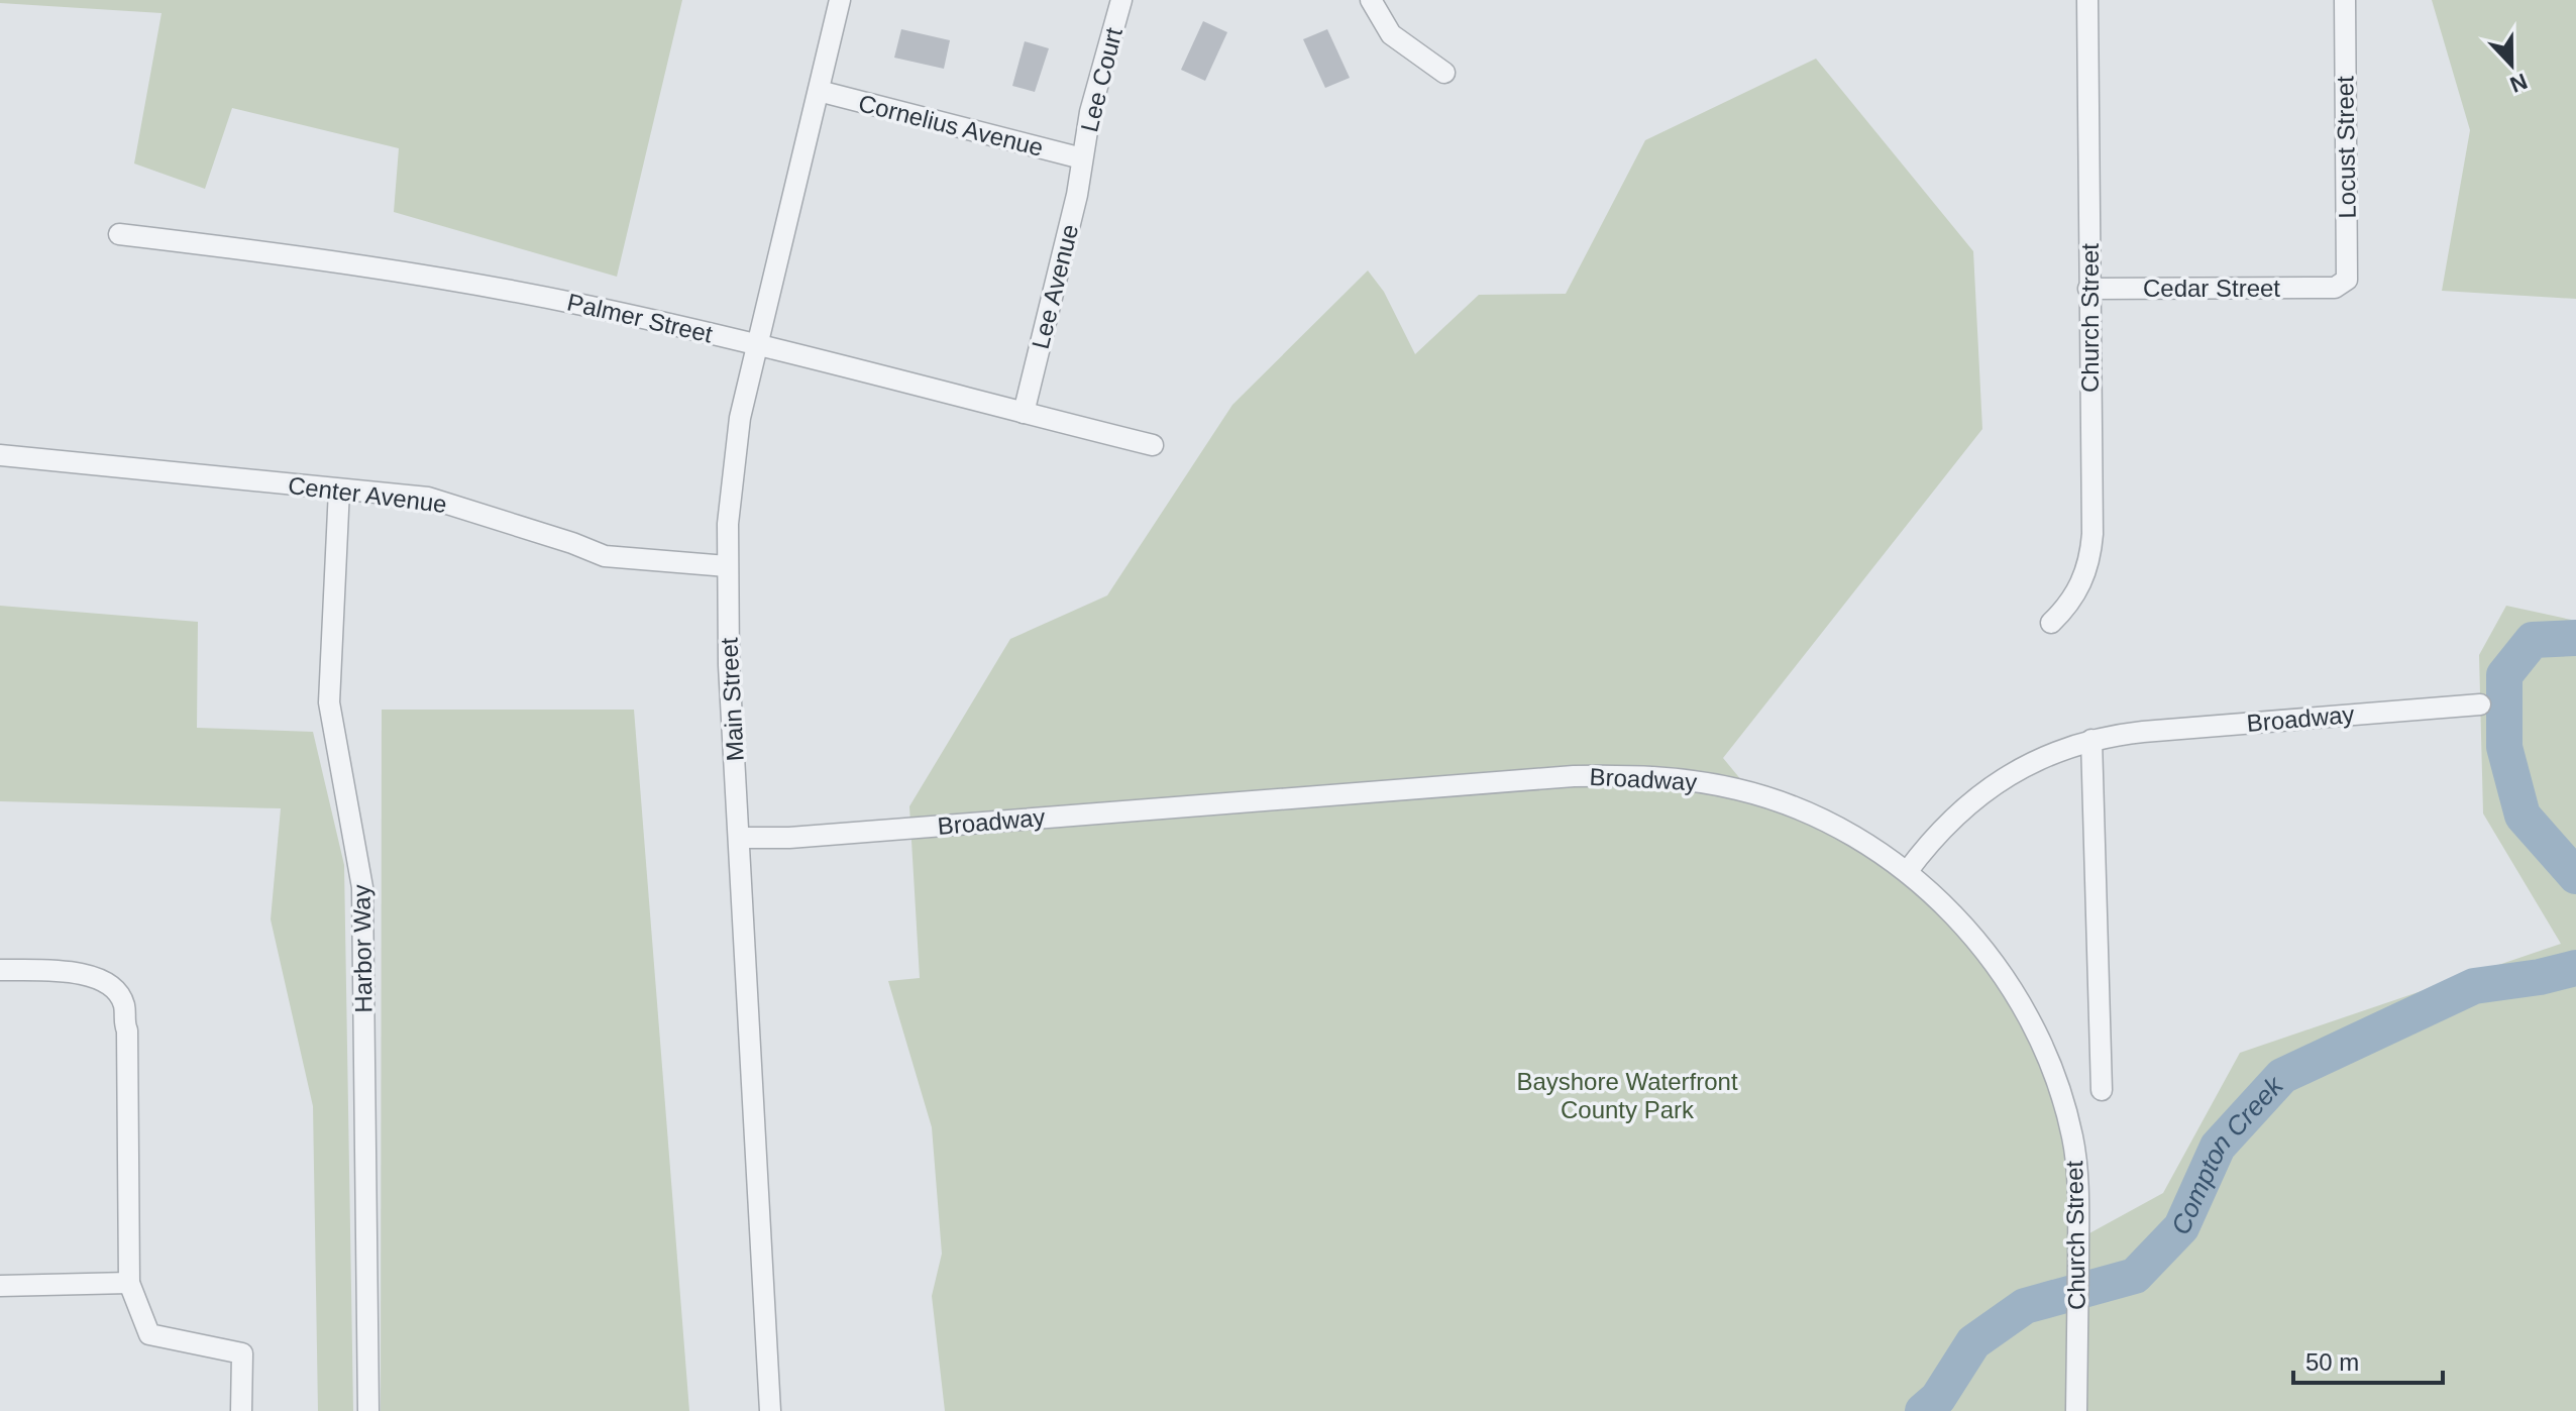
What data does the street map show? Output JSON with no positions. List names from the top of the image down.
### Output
{
  "streets": {
    "street": [
      "Lee Court",
      "Cornelius Avenue",
      "Locust Street",
      "Lee Avenue",
      "Cedar Street",
      "Palmer Street",
      "Church Street",
      "Center Avenue",
      "Main Street",
      "Broadway",
      "Harbor Way"
    ]
  },
  "crossings": [
    ["Lee Court", "Cornelius Avenue"],
    ["Lee Court", "Lee Avenue"],
    ["Cornelius Avenue", "Lee Avenue"],
    ["Cornelius Avenue", "Main Street"],
    ["Locust Street", "Cedar Street"],
    ["Lee Avenue", "Palmer Street"],
    ["Cedar Street", "Church Street"],
    ["Palmer Street", "Main Street"],
    ["Church Street", "Broadway"],
    ["Center Avenue", "Main Street"],
    ["Center Avenue", "Harbor Way"],
    ["Main Street", "Broadway"]
  ],
  "water": ["Compton Creek"],
  "parks": ["Bayshore Waterfront County Park"],
  "scale_bar": "50 m",
  "north": "bottom"
}
